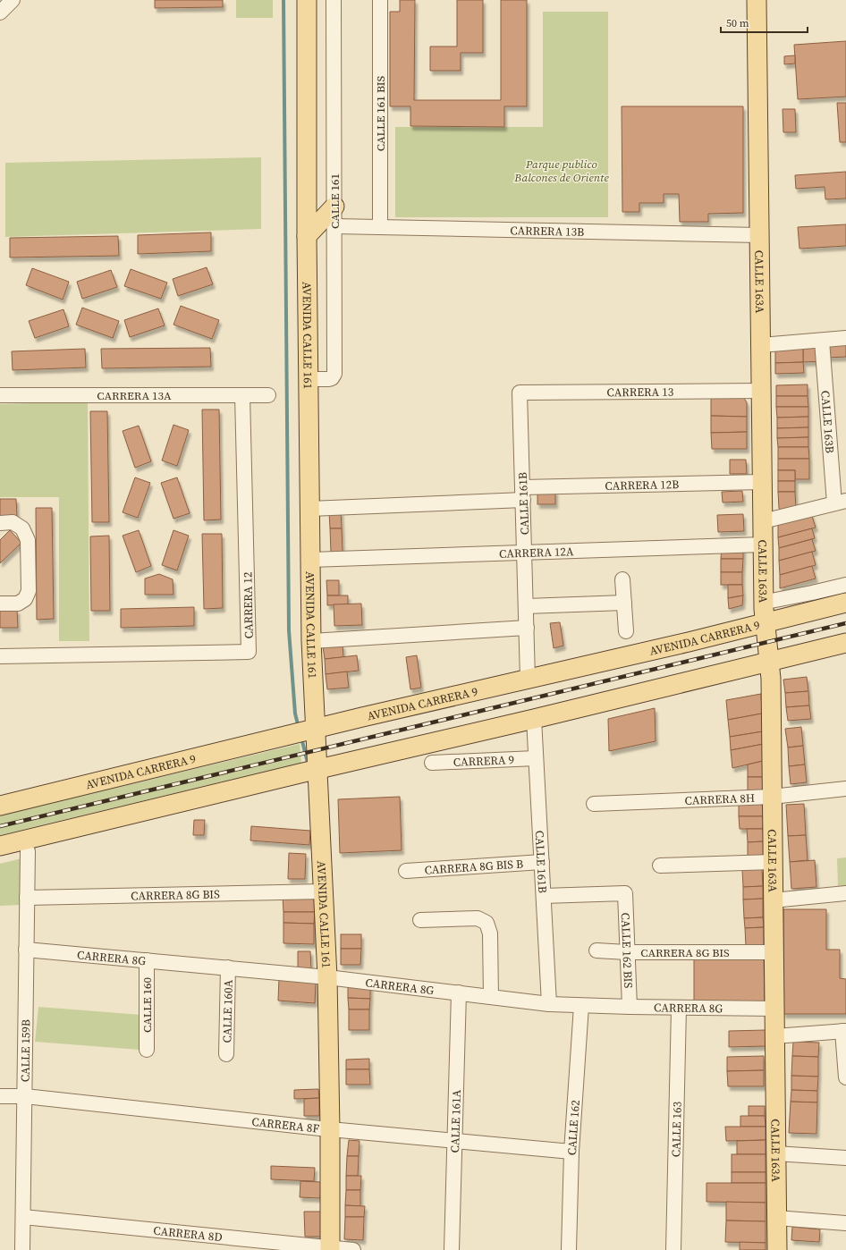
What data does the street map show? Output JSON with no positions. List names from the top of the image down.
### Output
{
  "streets": {
    "main road": ["CALLE 163A", "AVENIDA CALLE 161", "AVENIDA CARRERA 9"],
    "street": [
      "CALLE 161 BIS",
      "CALLE 161",
      "CARRERA 13B",
      "CARRERA 13",
      "CARRERA 13A",
      "CALLE 163B",
      "CARRERA 12B",
      "CALLE 161B",
      "CARRERA 12A",
      "CARRERA 12",
      "CARRERA 9",
      "CARRERA 8H",
      "CARRERA 8G BIS B",
      "CARRERA 8G BIS",
      "CALLE 162 BIS",
      "CARRERA 8G",
      "CALLE 160",
      "CALLE 160A",
      "CALLE 159B",
      "CALLE 161A",
      "CARRERA 8F",
      "CALLE 162",
      "CALLE 163",
      "CARRERA 8D"
    ]
  },
  "crossings": [
    ["CALLE 161 BIS", "CARRERA 13B"],
    ["CALLE 161", "CARRERA 13B"],
    ["CALLE 161", "AVENIDA CALLE 161"],
    ["CARRERA 13B", "CALLE 163A"],
    ["CALLE 163A", "CARRERA 13"],
    ["CALLE 163A", "CARRERA 12B"],
    ["CALLE 163A", "CARRERA 12A"],
    ["CALLE 163A", "AVENIDA CARRERA 9"],
    ["CALLE 163A", "CARRERA 8H"],
    ["CALLE 163A", "CARRERA 8G BIS"],
    ["CALLE 163A", "CARRERA 8G"],
    ["AVENIDA CALLE 161", "CARRERA 12B"],
    ["AVENIDA CALLE 161", "CARRERA 12A"],
    ["AVENIDA CALLE 161", "AVENIDA CARRERA 9"],
    ["AVENIDA CALLE 161", "CARRERA 8G BIS"],
    ["AVENIDA CALLE 161", "CARRERA 8G"],
    ["AVENIDA CALLE 161", "CARRERA 8F"],
    ["AVENIDA CALLE 161", "CARRERA 8D"],
    ["CARRERA 13", "CALLE 161B"],
    ["CARRERA 13A", "CARRERA 12"],
    ["CARRERA 12B", "CALLE 161B"],
    ["CALLE 161B", "CARRERA 12A"],
    ["CALLE 161B", "AVENIDA CARRERA 9"],
    ["CALLE 161B", "CARRERA 9"],
    ["CALLE 161B", "CARRERA 8G BIS B"],
    ["CALLE 161B", "CALLE 162 BIS"],
    ["CALLE 161B", "CARRERA 8G"],
    ["CARRERA 8G BIS", "CALLE 162 BIS"],
    ["CARRERA 8G BIS", "CALLE 159B"],
    ["CALLE 162 BIS", "CARRERA 8G"],
    ["CARRERA 8G", "CALLE 160"],
    ["CARRERA 8G", "CALLE 160A"],
    ["CARRERA 8G", "CALLE 159B"],
    ["CARRERA 8G", "CALLE 161A"],
    ["CARRERA 8G", "CALLE 162"],
    ["CARRERA 8G", "CALLE 163"],
    ["CALLE 159B", "CARRERA 8F"],
    ["CALLE 159B", "CARRERA 8D"],
    ["CALLE 161A", "CARRERA 8F"],
    ["CARRERA 8F", "CALLE 162"]
  ],
  "parks": ["Parque publico Balcones de Oriente"],
  "scale_bar": "50 m"
}
